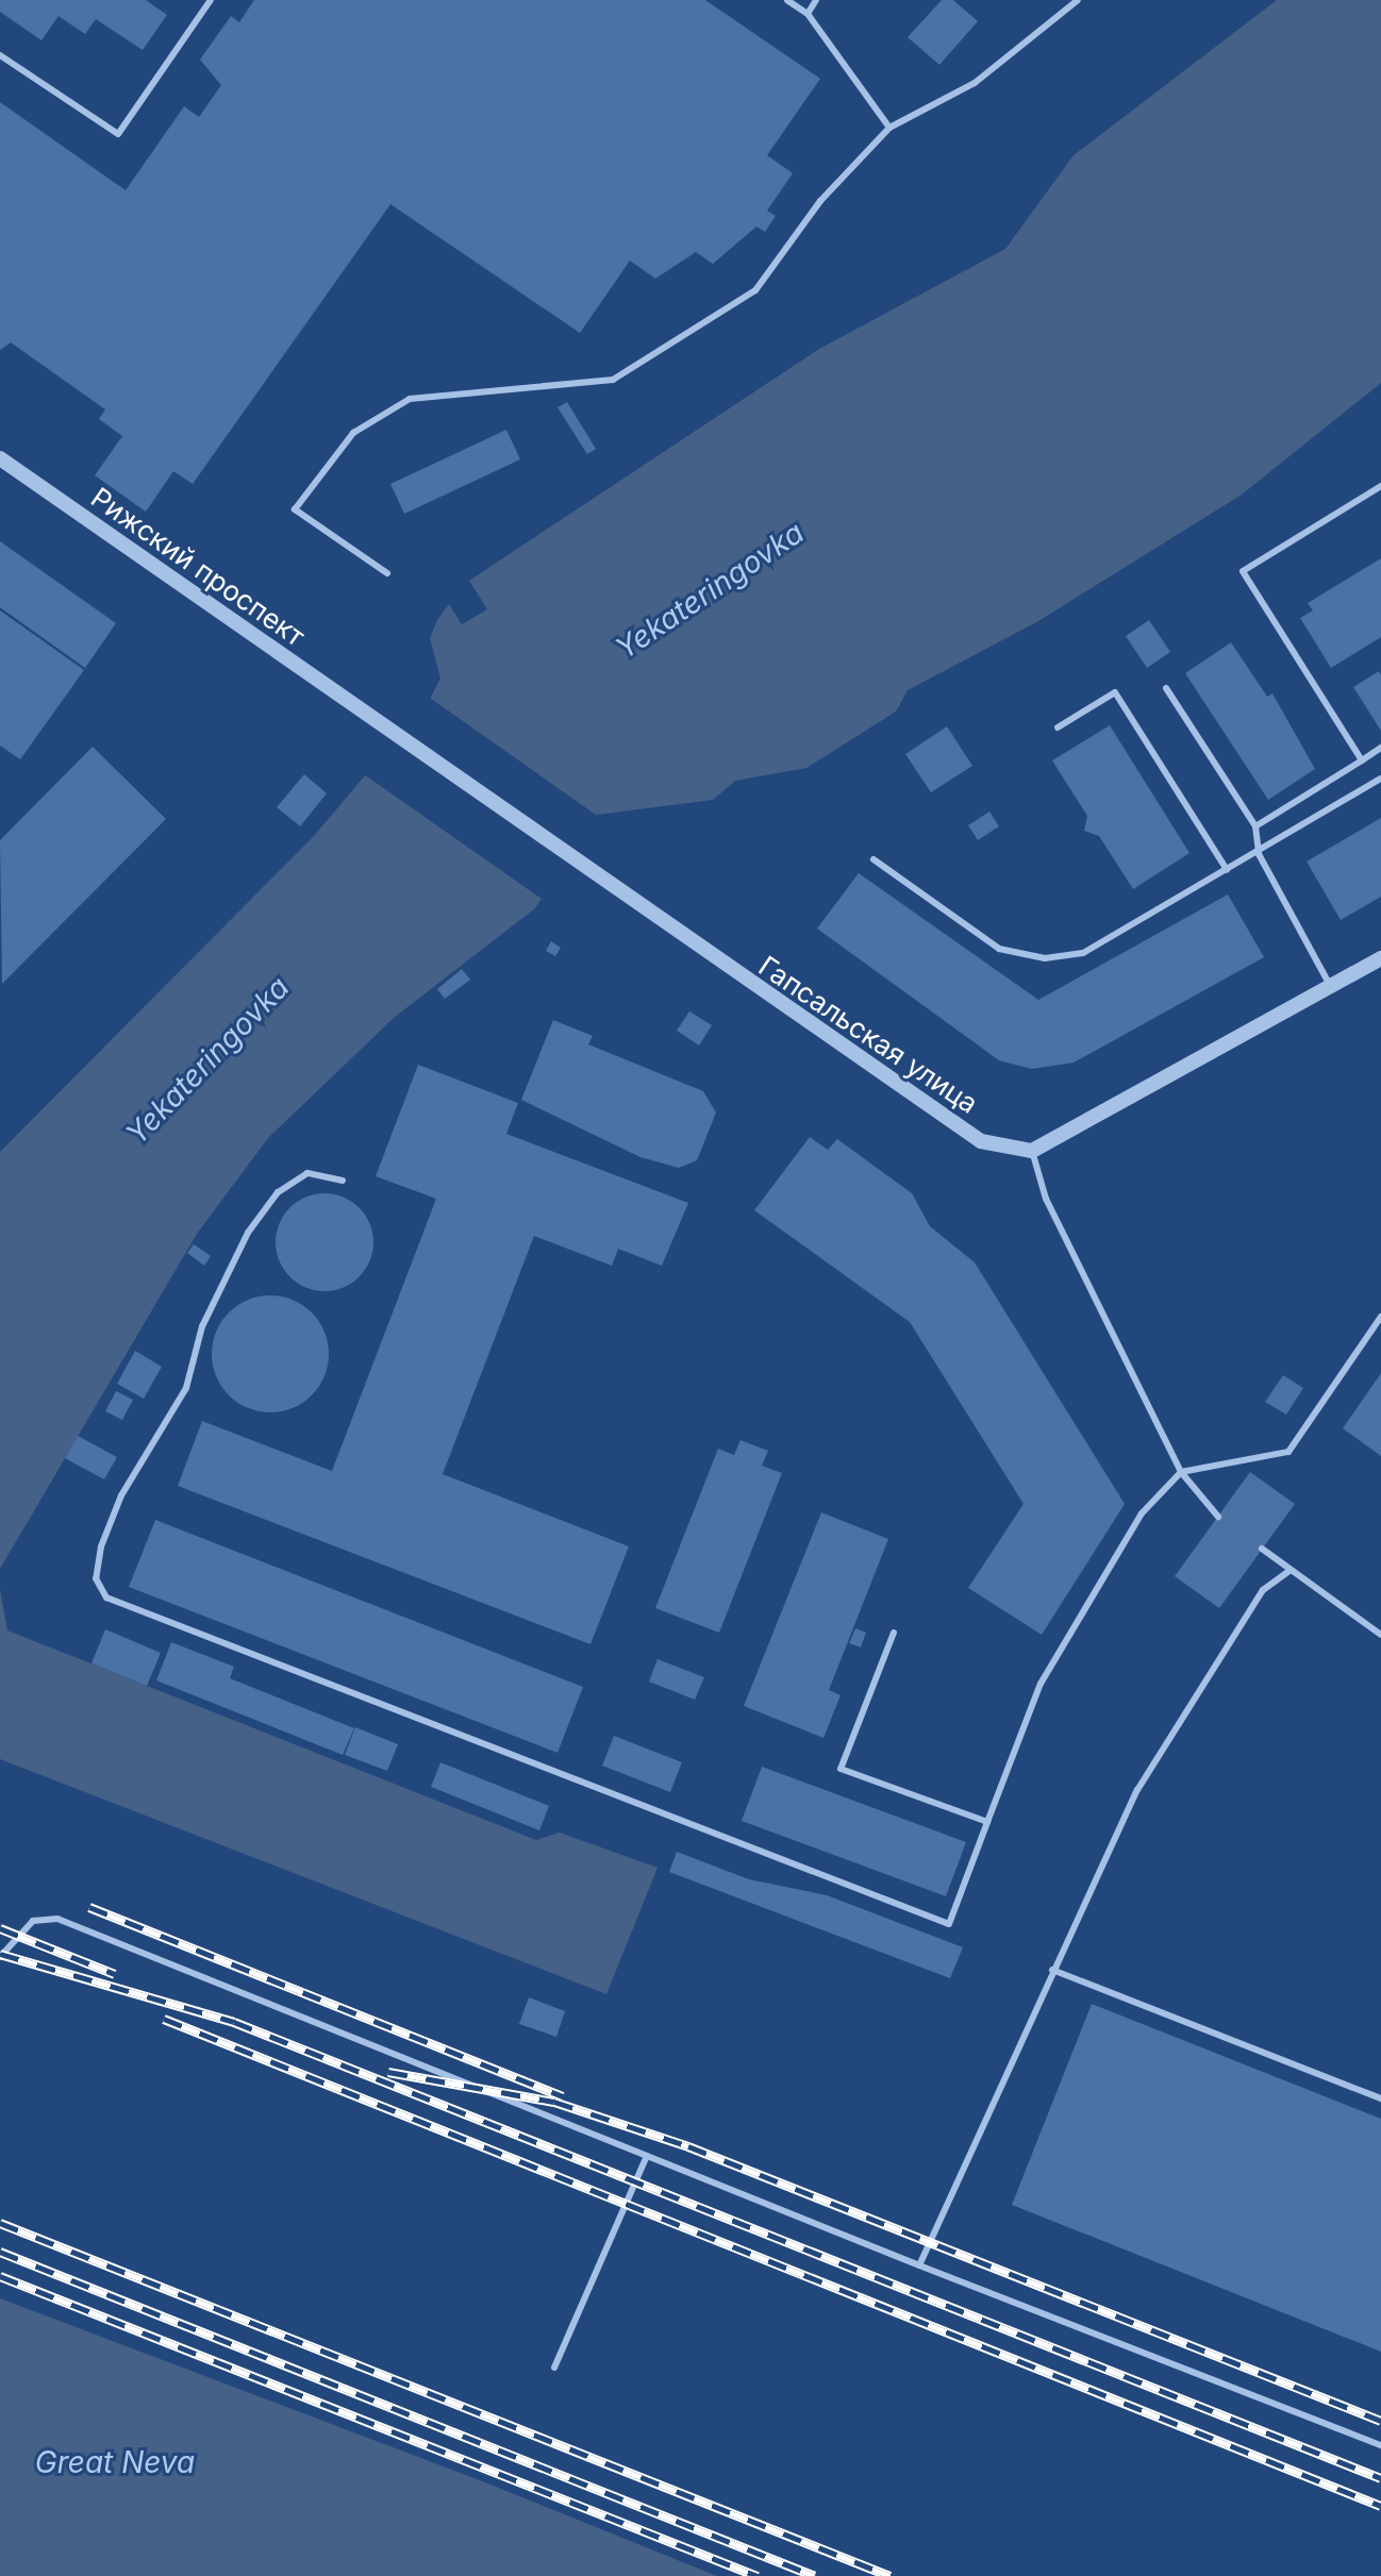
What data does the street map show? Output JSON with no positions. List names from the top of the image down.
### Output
{
  "streets": {
    "street": ["Рижский проспект", "Гапсальская улица"]
  },
  "crossings": [
    ["Рижский проспект", "Гапсальская улица"]
  ],
  "water": ["Yekateringovka", "Great Neva"]
}
